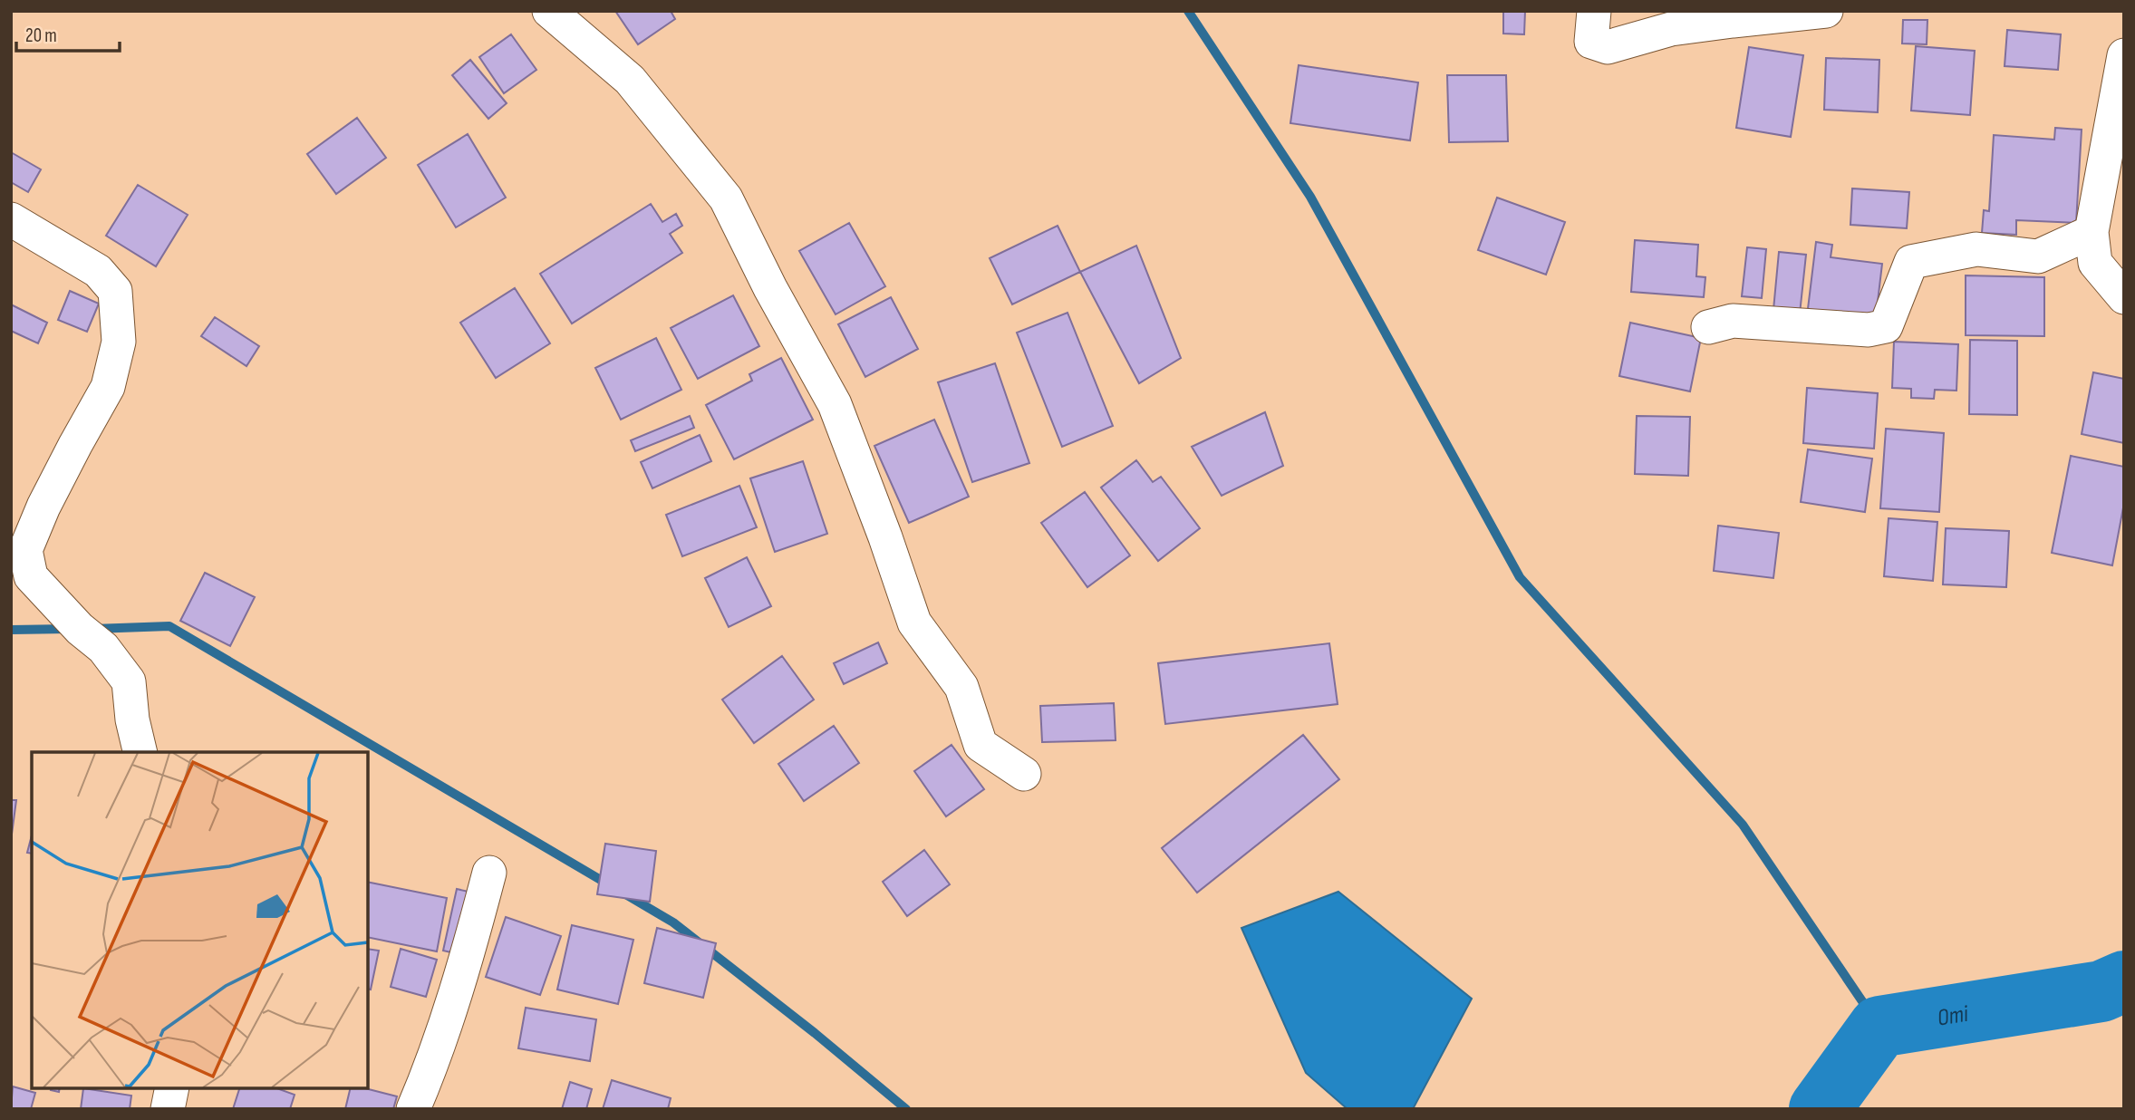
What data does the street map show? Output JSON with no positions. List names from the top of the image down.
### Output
{
  "water": ["Omi"],
  "scale_bar": "20 m"
}
